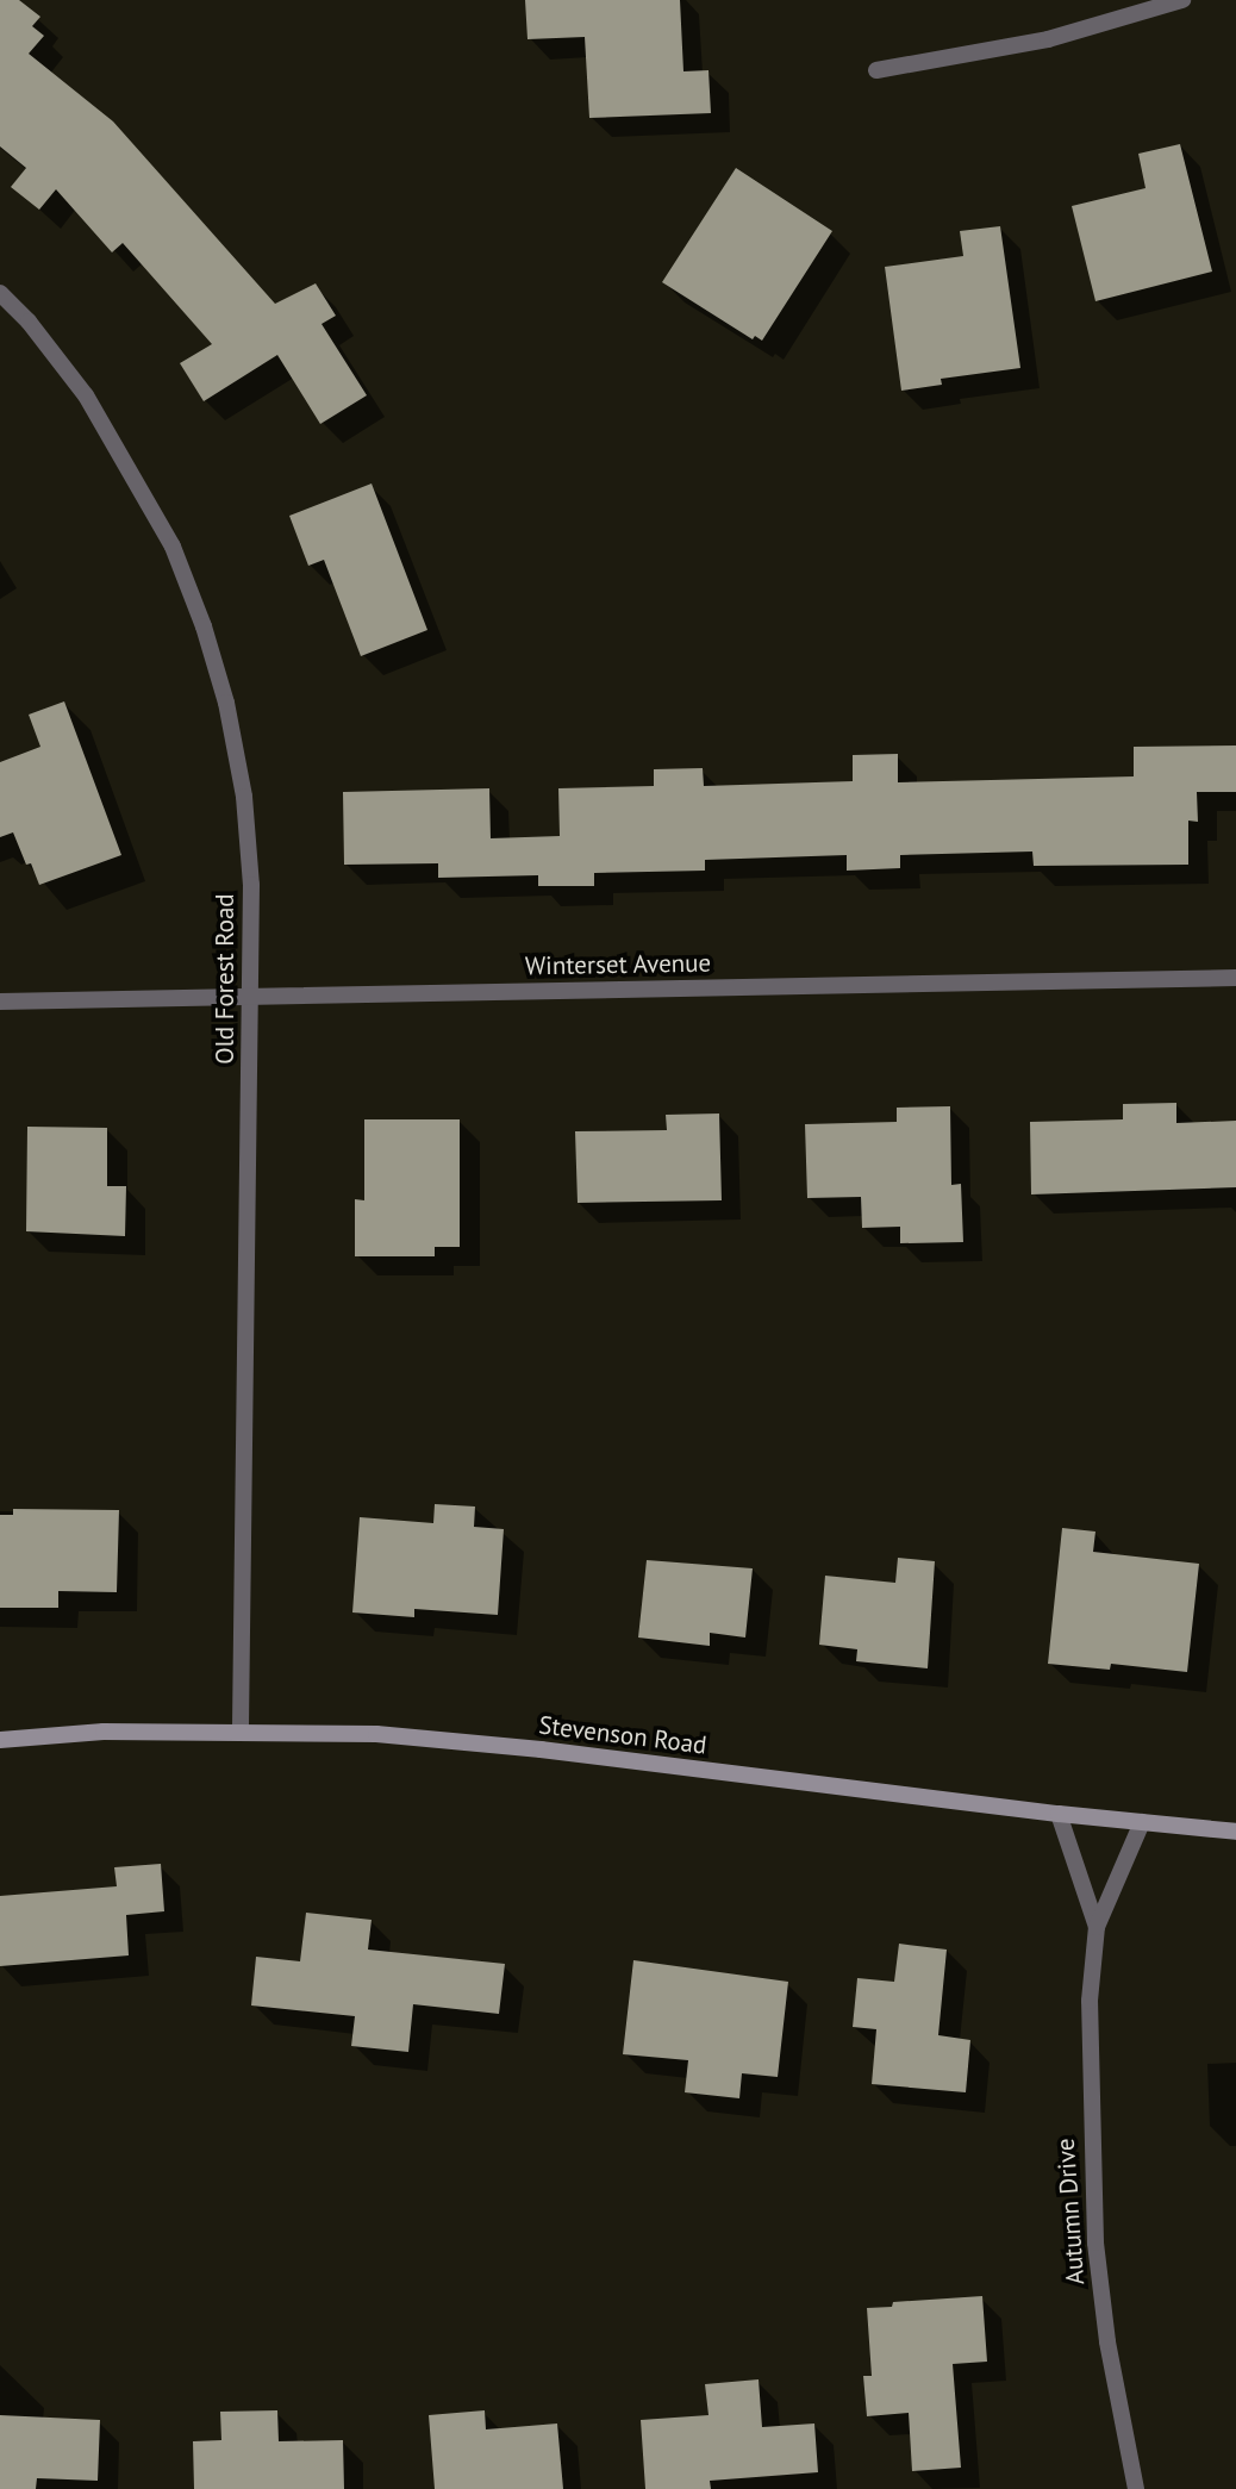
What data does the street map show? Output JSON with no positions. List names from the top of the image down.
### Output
{
  "streets": {
    "main road": ["Stevenson Road"],
    "street": ["Winterset Avenue", "Old Forest Road", "Autumn Drive"]
  },
  "crossings": [
    ["Winterset Avenue", "Old Forest Road"],
    ["Old Forest Road", "Stevenson Road"],
    ["Stevenson Road", "Autumn Drive"]
  ]
}
